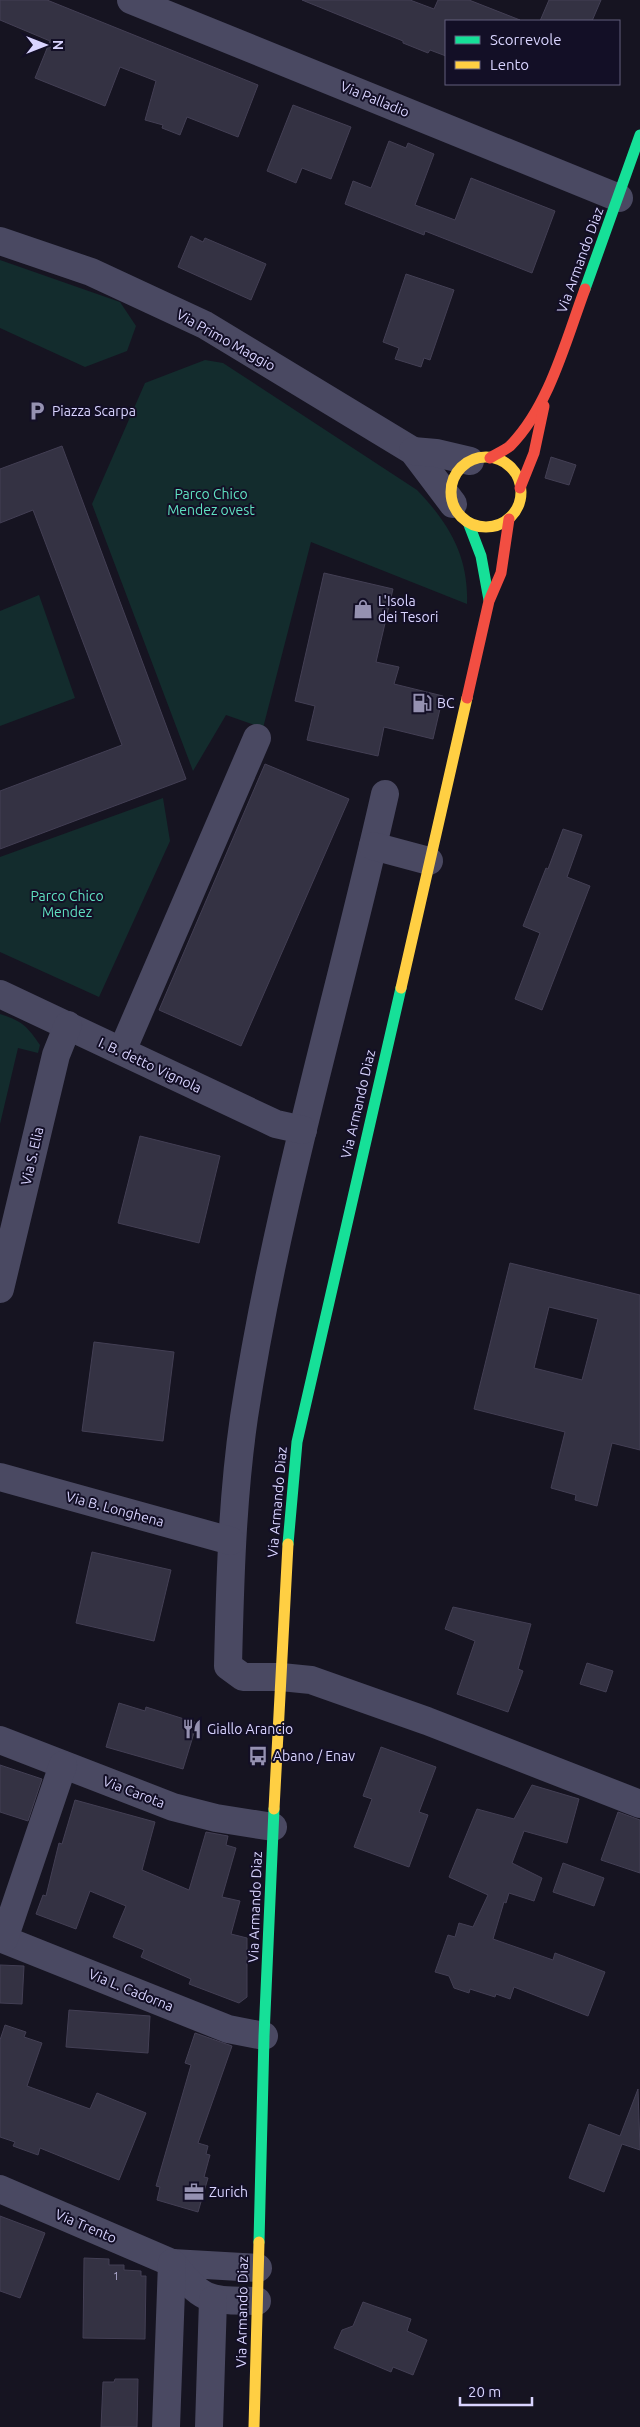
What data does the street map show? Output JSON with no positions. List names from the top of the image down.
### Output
{
  "streets": {
    "street": [
      "Via Palladio",
      "Via Armando Diaz",
      "Via Primo Maggio",
      "I. B. detto Vignola",
      "Via S. Elia",
      "Via B. Longhena",
      "Via Carota",
      "Via L. Cadorna",
      "Via Trento"
    ]
  },
  "crossings": [
    ["Via Palladio", "Via Armando Diaz"],
    ["Via Armando Diaz", "Via Primo Maggio"],
    ["Via Armando Diaz", "Via Carota"],
    ["Via Armando Diaz", "Via L. Cadorna"],
    ["I. B. detto Vignola", "Via S. Elia"]
  ],
  "parks": ["Parco Chico Mendez ovest", "Parco Chico Mendez"],
  "places": {
    "parking": ["Piazza Scarpa"],
    "shop": ["L'Isola dei Tesori"],
    "fuel station": ["BC"],
    "restaurant": ["Giallo Arancio"],
    "bus stop": ["Abano / Enav"],
    "office": ["Zurich"]
  },
  "house_numbers": ["1"],
  "legend": ["Scorrevole", "Lento"],
  "scale_bar": "20 m",
  "north": "right"
}
